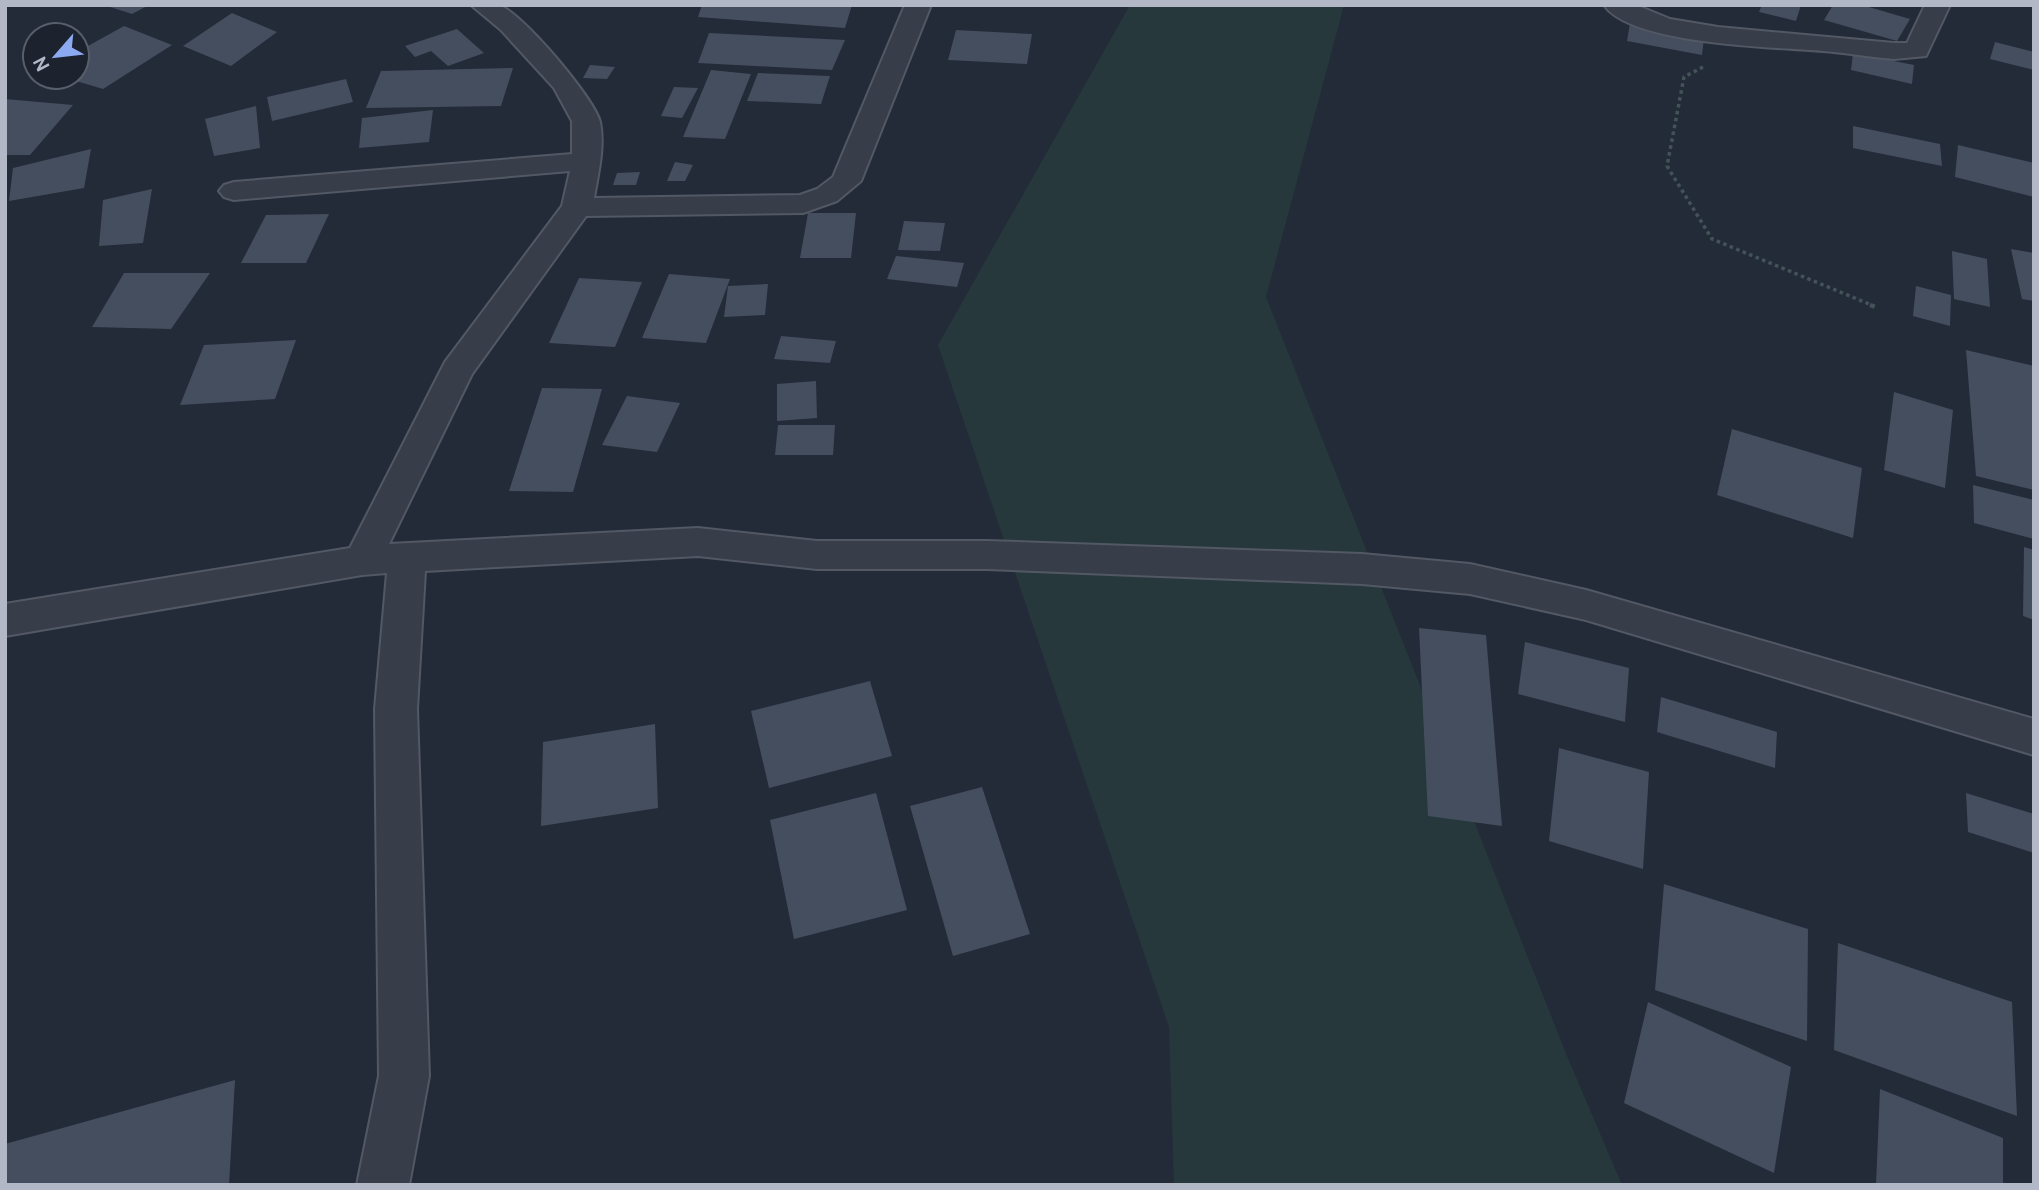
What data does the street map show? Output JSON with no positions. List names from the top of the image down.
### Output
{
  "north": "bottom left"
}
